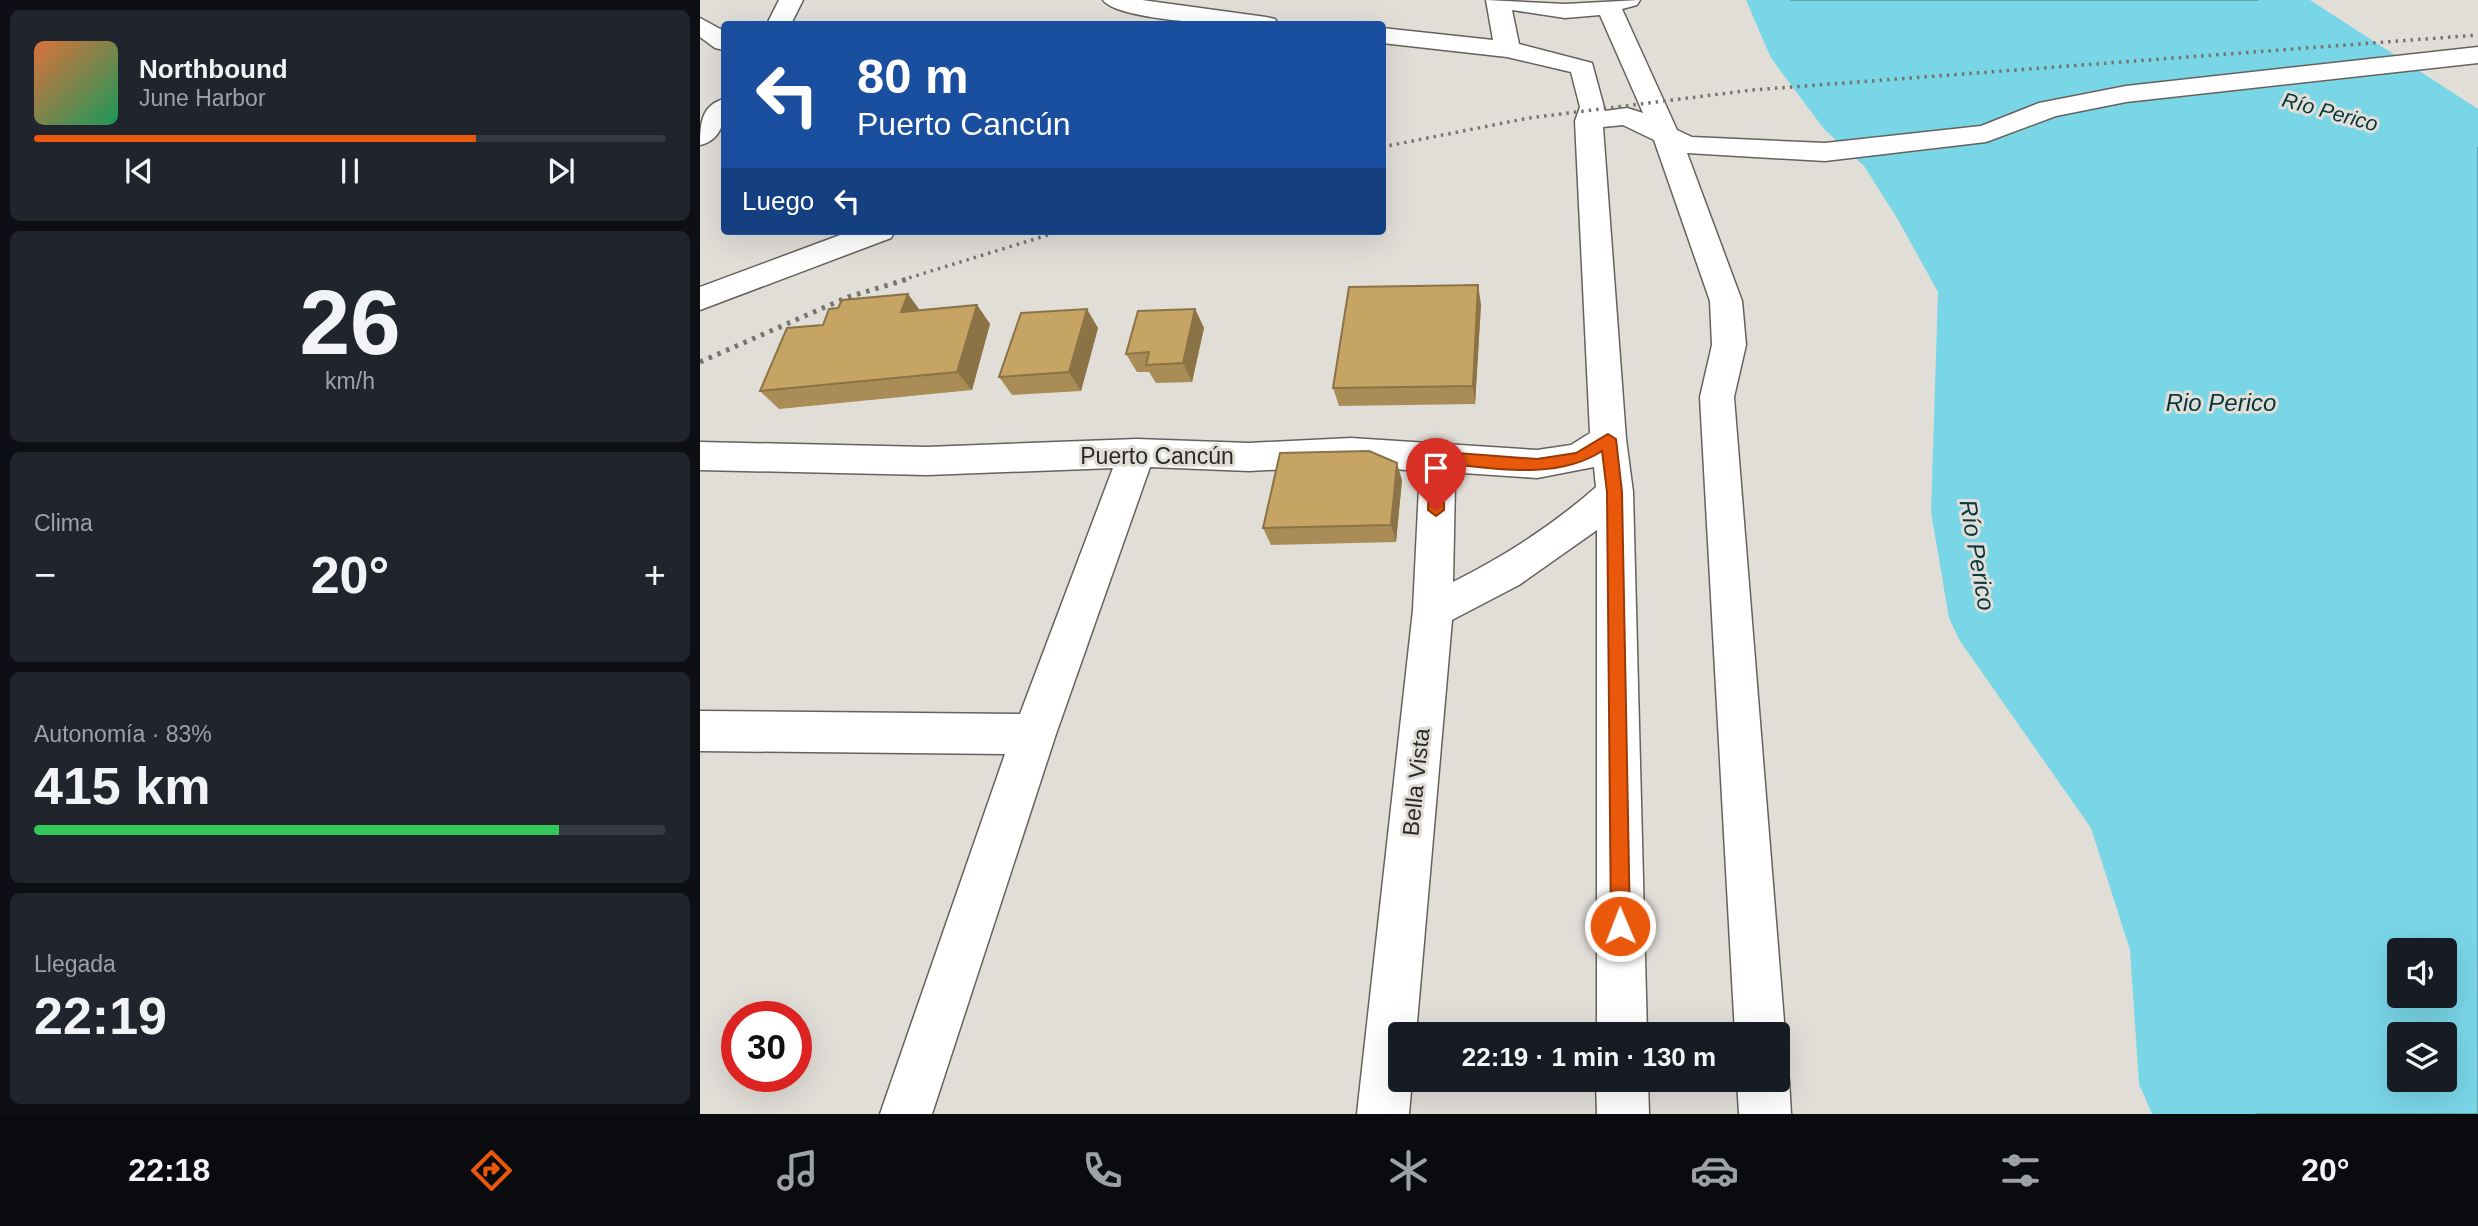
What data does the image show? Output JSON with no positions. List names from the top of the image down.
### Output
{
  "streets": {
    "street": ["Puerto Cancún", "Bella Vista"]
  },
  "crossings": [
    ["Puerto Cancún", "Bella Vista"]
  ],
  "water": ["Río Perico", "Rio Perico"],
  "page": {
    "turn": ["80 m", "Puerto Cancún"],
    "song": ["Northbound", "June Harbor"],
    "then": "Luego",
    "tile": [
      ["26", "km/h"],
      "Clima",
      ["Autonomía · 83%", "415 km"],
      ["Llegada", "22:19"]
    ],
    "heat": ["−", "20°", "+"],
    "limit": "30",
    "trip": "22:19 · 1 min · 130 m",
    "tabs": ["22:18", "20°"]
  }
}
